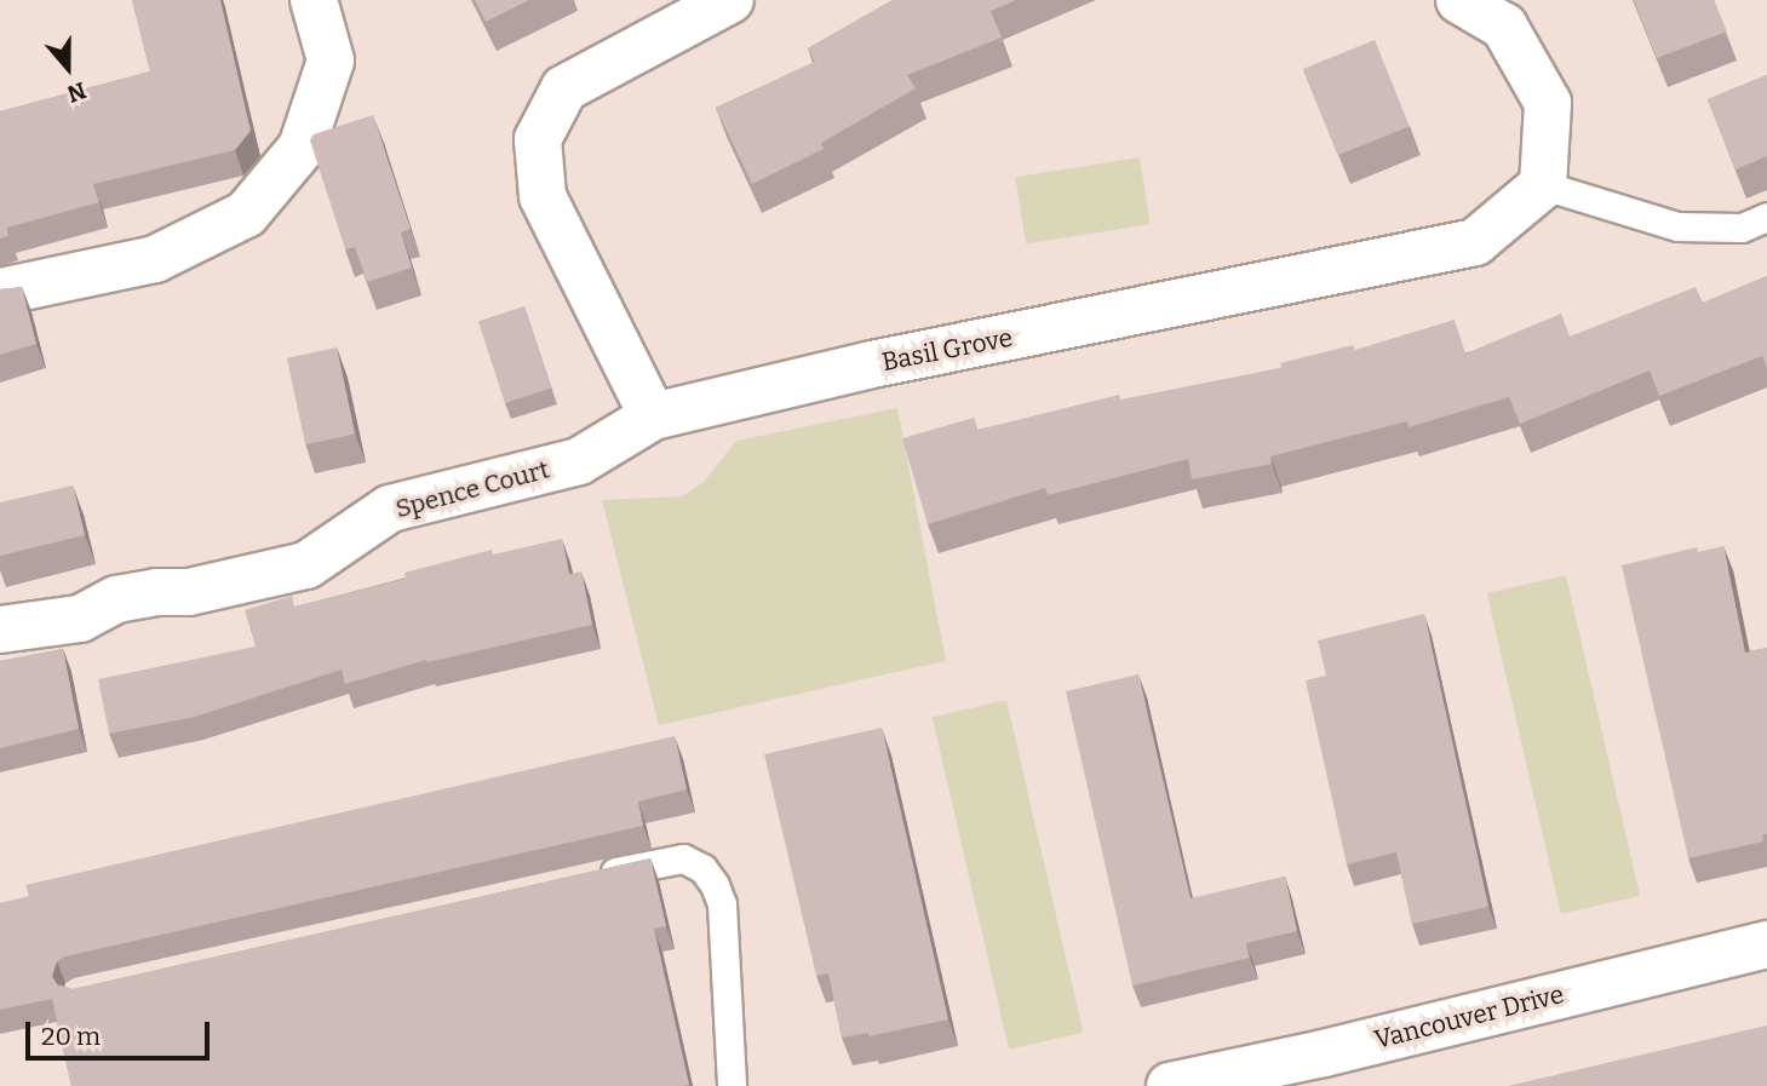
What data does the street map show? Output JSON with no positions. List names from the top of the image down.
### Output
{
  "streets": {
    "street": ["Basil Grove", "Spence Court", "Vancouver Drive"]
  },
  "crossings": [
    ["Basil Grove", "Spence Court"]
  ],
  "scale_bar": "20 m",
  "north": "bottom"
}
